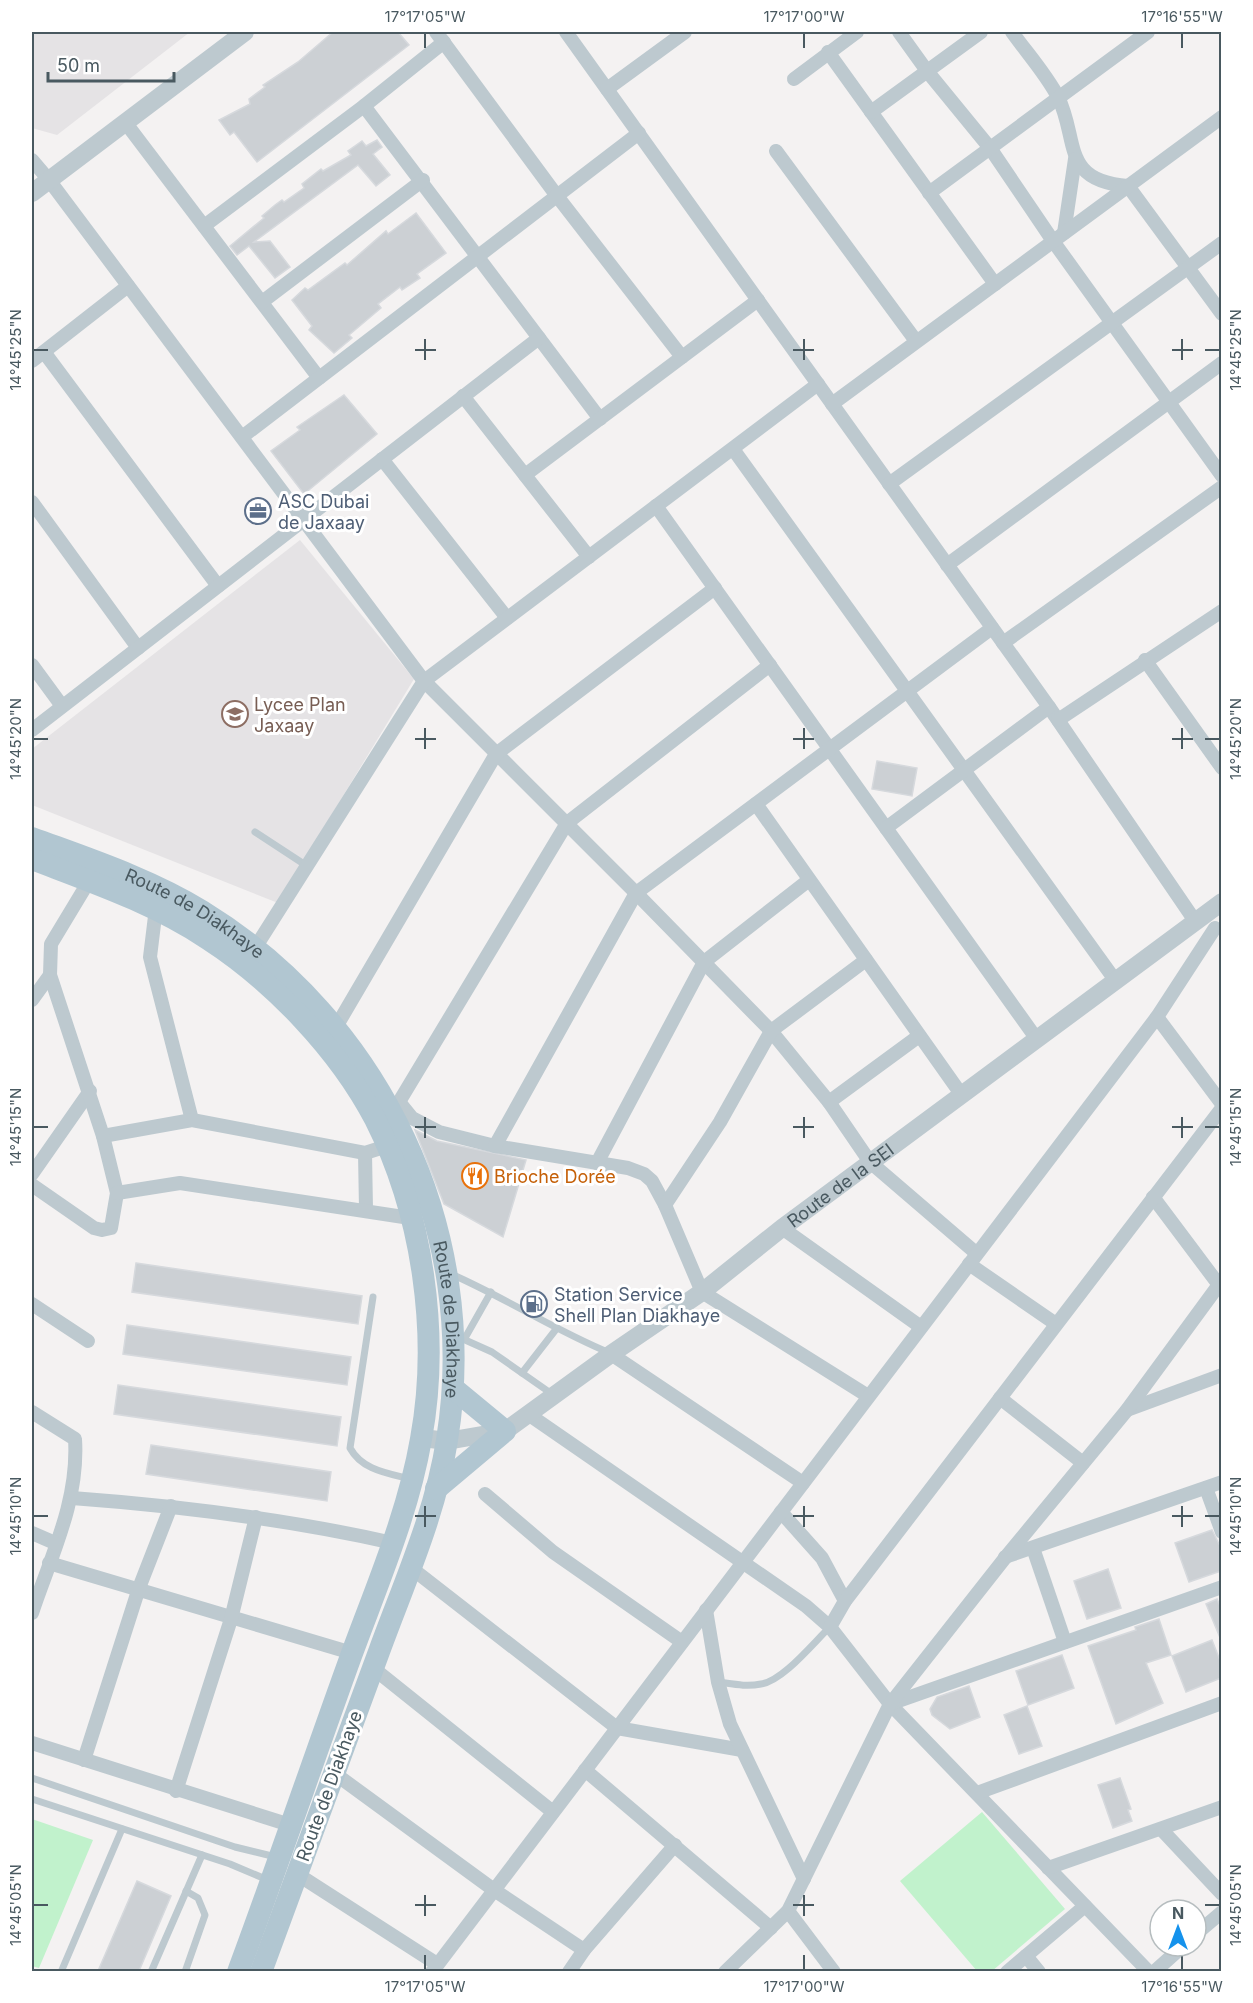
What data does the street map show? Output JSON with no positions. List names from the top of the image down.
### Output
{
  "streets": {
    "main road": ["Route de Diakhaye"],
    "street": ["Route de la SEI"]
  },
  "crossings": [
    ["Route de Diakhaye", "Route de la SEI"]
  ],
  "places": {
    "office": ["ASC Dubai de Jaxaay"],
    "school or university": ["Lycee Plan Jaxaay"],
    "restaurant": ["Brioche Dorée"],
    "fuel station": ["Station Service Shell Plan Diakhaye"]
  },
  "scale_bar": "50 m",
  "north": "top",
  "coordinates": [
    "17°17'05\"W",
    "17°17'00\"W",
    "17°16'55\"W",
    "14°45'25\"N",
    "14°45'20\"N",
    "14°45'15\"N",
    "14°45'10\"N",
    "14°45'05\"N"
  ]
}
